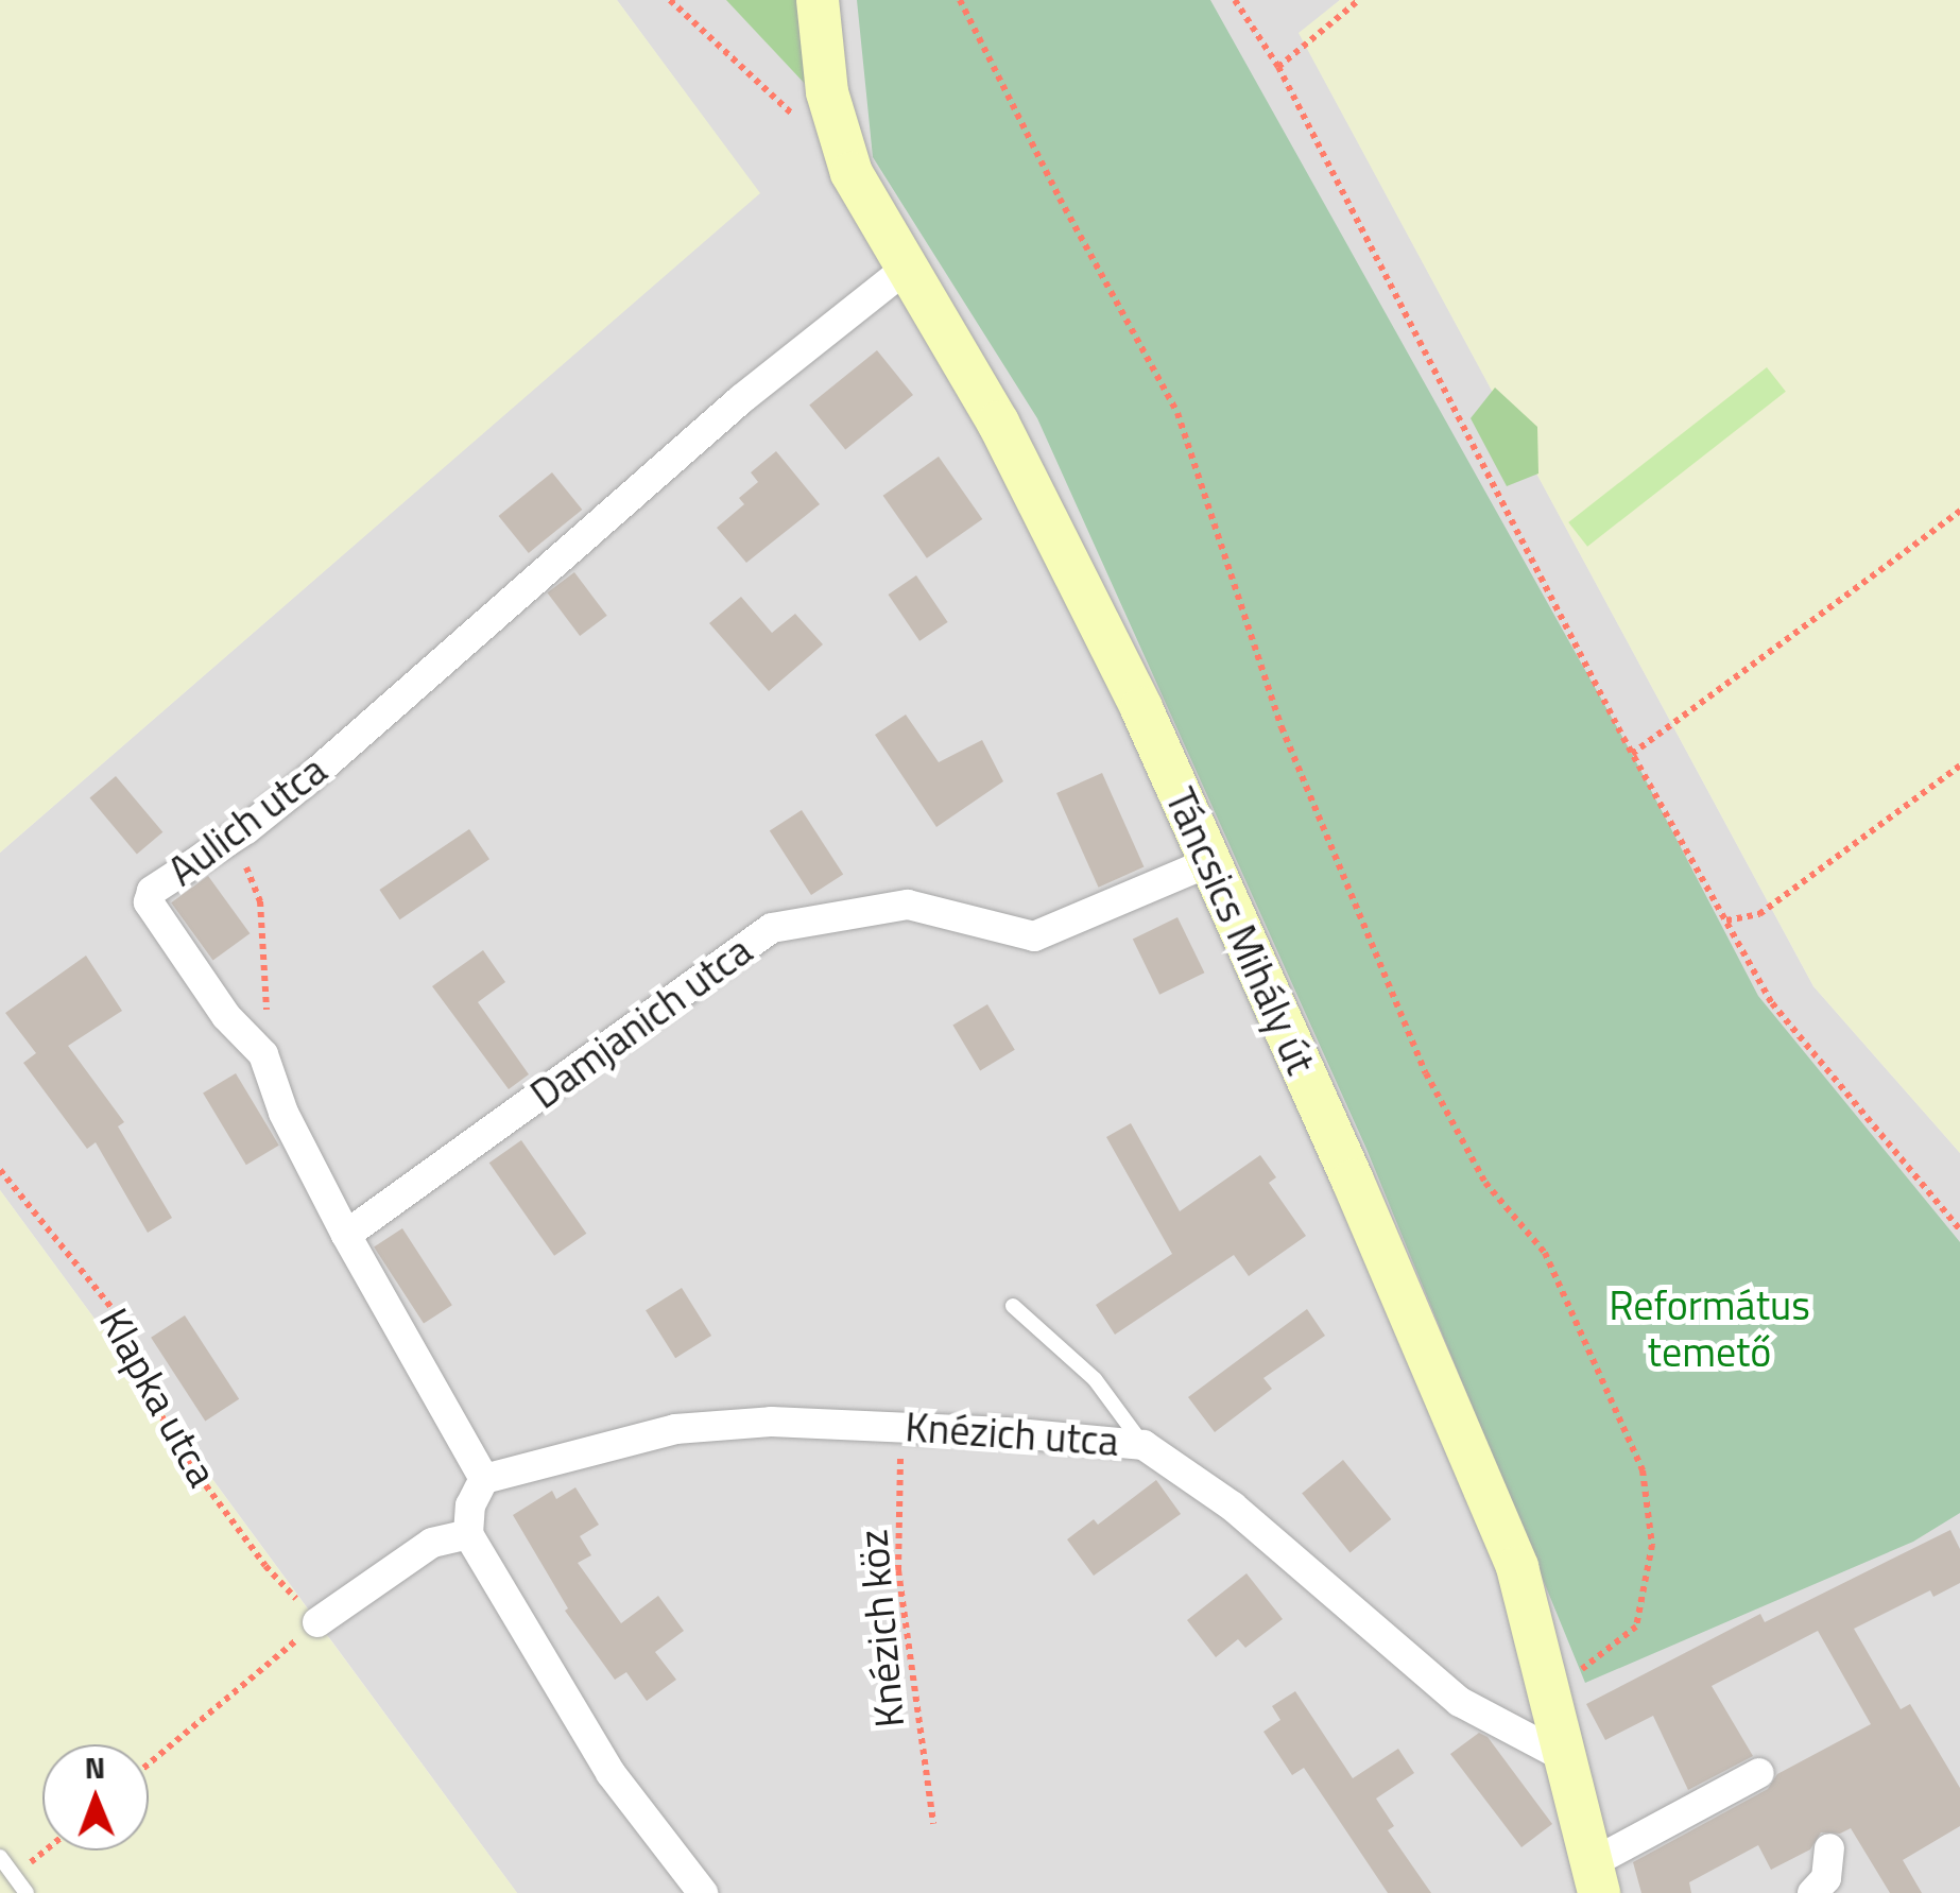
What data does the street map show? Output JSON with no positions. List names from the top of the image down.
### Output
{
  "streets": {
    "main road": ["Táncsics Mihály út"],
    "street": ["Aulich utca", "Damjanich utca", "Knézich utca"],
    "path": ["Klapka utca", "Knézich köz"]
  },
  "crossings": [
    ["Aulich utca", "Táncsics Mihály út"],
    ["Aulich utca", "Damjanich utca"],
    ["Aulich utca", "Knézich utca"],
    ["Táncsics Mihály út", "Damjanich utca"],
    ["Táncsics Mihály út", "Knézich utca"],
    ["Knézich utca", "Knézich köz"]
  ],
  "parks": ["Református temető"],
  "north": "top"
}
